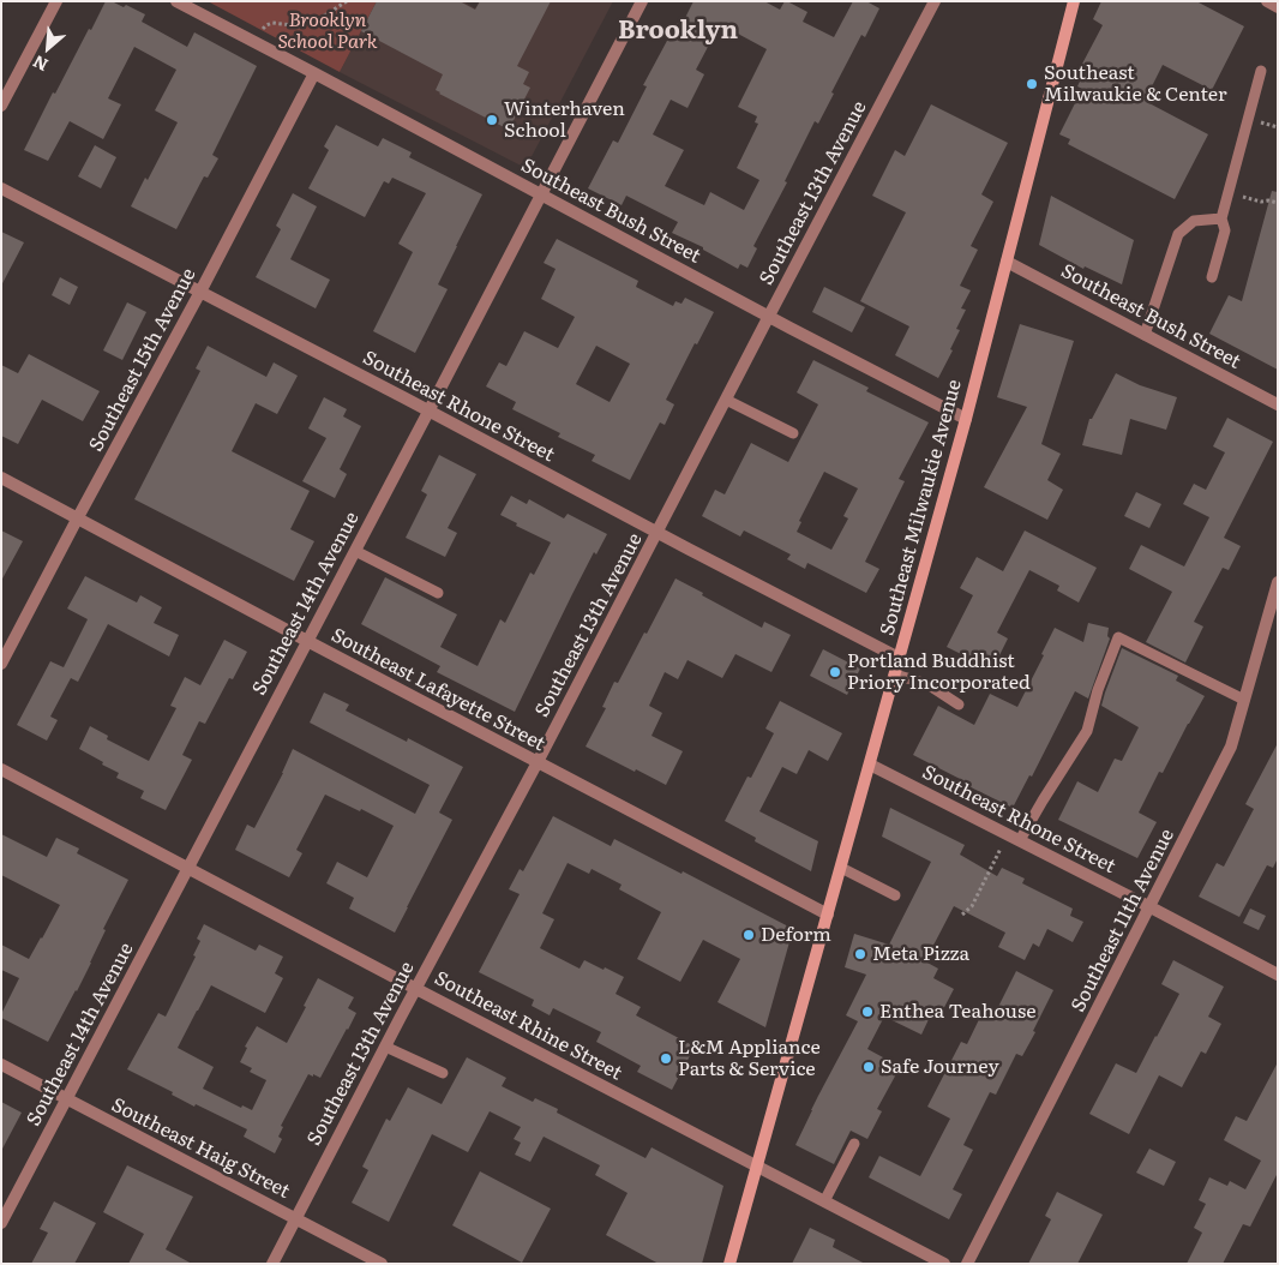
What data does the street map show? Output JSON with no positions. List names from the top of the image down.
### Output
{
  "streets": {
    "main road": ["Southeast Milwaukie Avenue"],
    "street": [
      "Southeast 13th Avenue",
      "Southeast Bush Street",
      "Southeast 15th Avenue",
      "Southeast Rhone Street",
      "Southeast 14th Avenue",
      "Southeast Lafayette Street",
      "Southeast 11th Avenue",
      "Southeast Rhine Street",
      "Southeast Haig Street"
    ]
  },
  "crossings": [
    ["Southeast 13th Avenue", "Southeast Bush Street"],
    ["Southeast 13th Avenue", "Southeast Rhone Street"],
    ["Southeast 13th Avenue", "Southeast Lafayette Street"],
    ["Southeast 13th Avenue", "Southeast Rhine Street"],
    ["Southeast 13th Avenue", "Southeast Haig Street"],
    ["Southeast Bush Street", "Southeast 15th Avenue"],
    ["Southeast Bush Street", "Southeast Milwaukie Avenue"],
    ["Southeast Bush Street", "Southeast 14th Avenue"],
    ["Southeast 15th Avenue", "Southeast Rhone Street"],
    ["Southeast 15th Avenue", "Southeast Lafayette Street"],
    ["Southeast Rhone Street", "Southeast Milwaukie Avenue"],
    ["Southeast Rhone Street", "Southeast 14th Avenue"],
    ["Southeast Rhone Street", "Southeast 11th Avenue"],
    ["Southeast Milwaukie Avenue", "Southeast Lafayette Street"],
    ["Southeast Milwaukie Avenue", "Southeast Rhine Street"],
    ["Southeast 14th Avenue", "Southeast Lafayette Street"],
    ["Southeast 14th Avenue", "Southeast Rhine Street"],
    ["Southeast 14th Avenue", "Southeast Haig Street"]
  ],
  "districts": ["Brooklyn"],
  "parks": ["Brooklyn School Park"],
  "places": [
    "Southeast Milwaukie & Center",
    "Winterhaven School",
    "Portland Buddhist Priory Incorporated",
    "Deform",
    "Meta Pizza",
    "Enthea Teahouse",
    "L&M Appliance Parts & Service",
    "Safe Journey"
  ],
  "north": "bottom left"
}
